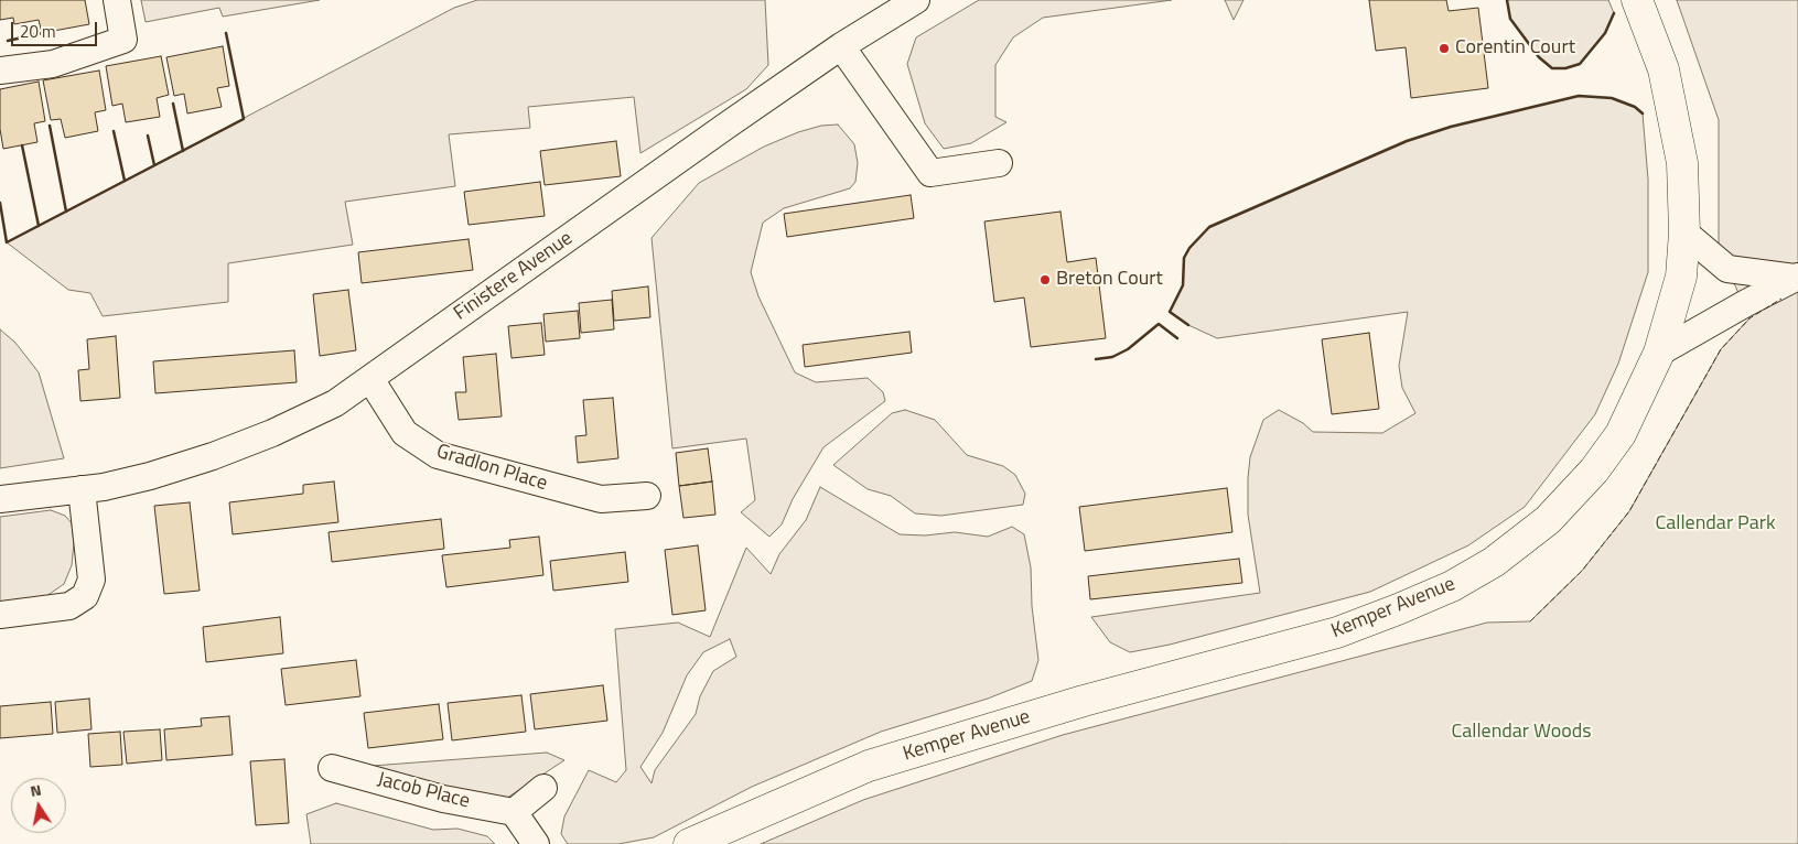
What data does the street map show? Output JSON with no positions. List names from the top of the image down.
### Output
{
  "streets": {
    "street": [
      "Finistere Avenue",
      "Gradlon Place",
      "Kemper Avenue",
      "Jacob Place"
    ]
  },
  "crossings": [
    ["Finistere Avenue", "Gradlon Place"]
  ],
  "parks": ["Callendar Park", "Callendar Woods"],
  "places": ["Corentin Court", "Breton Court"],
  "scale_bar": "20 m",
  "north": "top"
}
